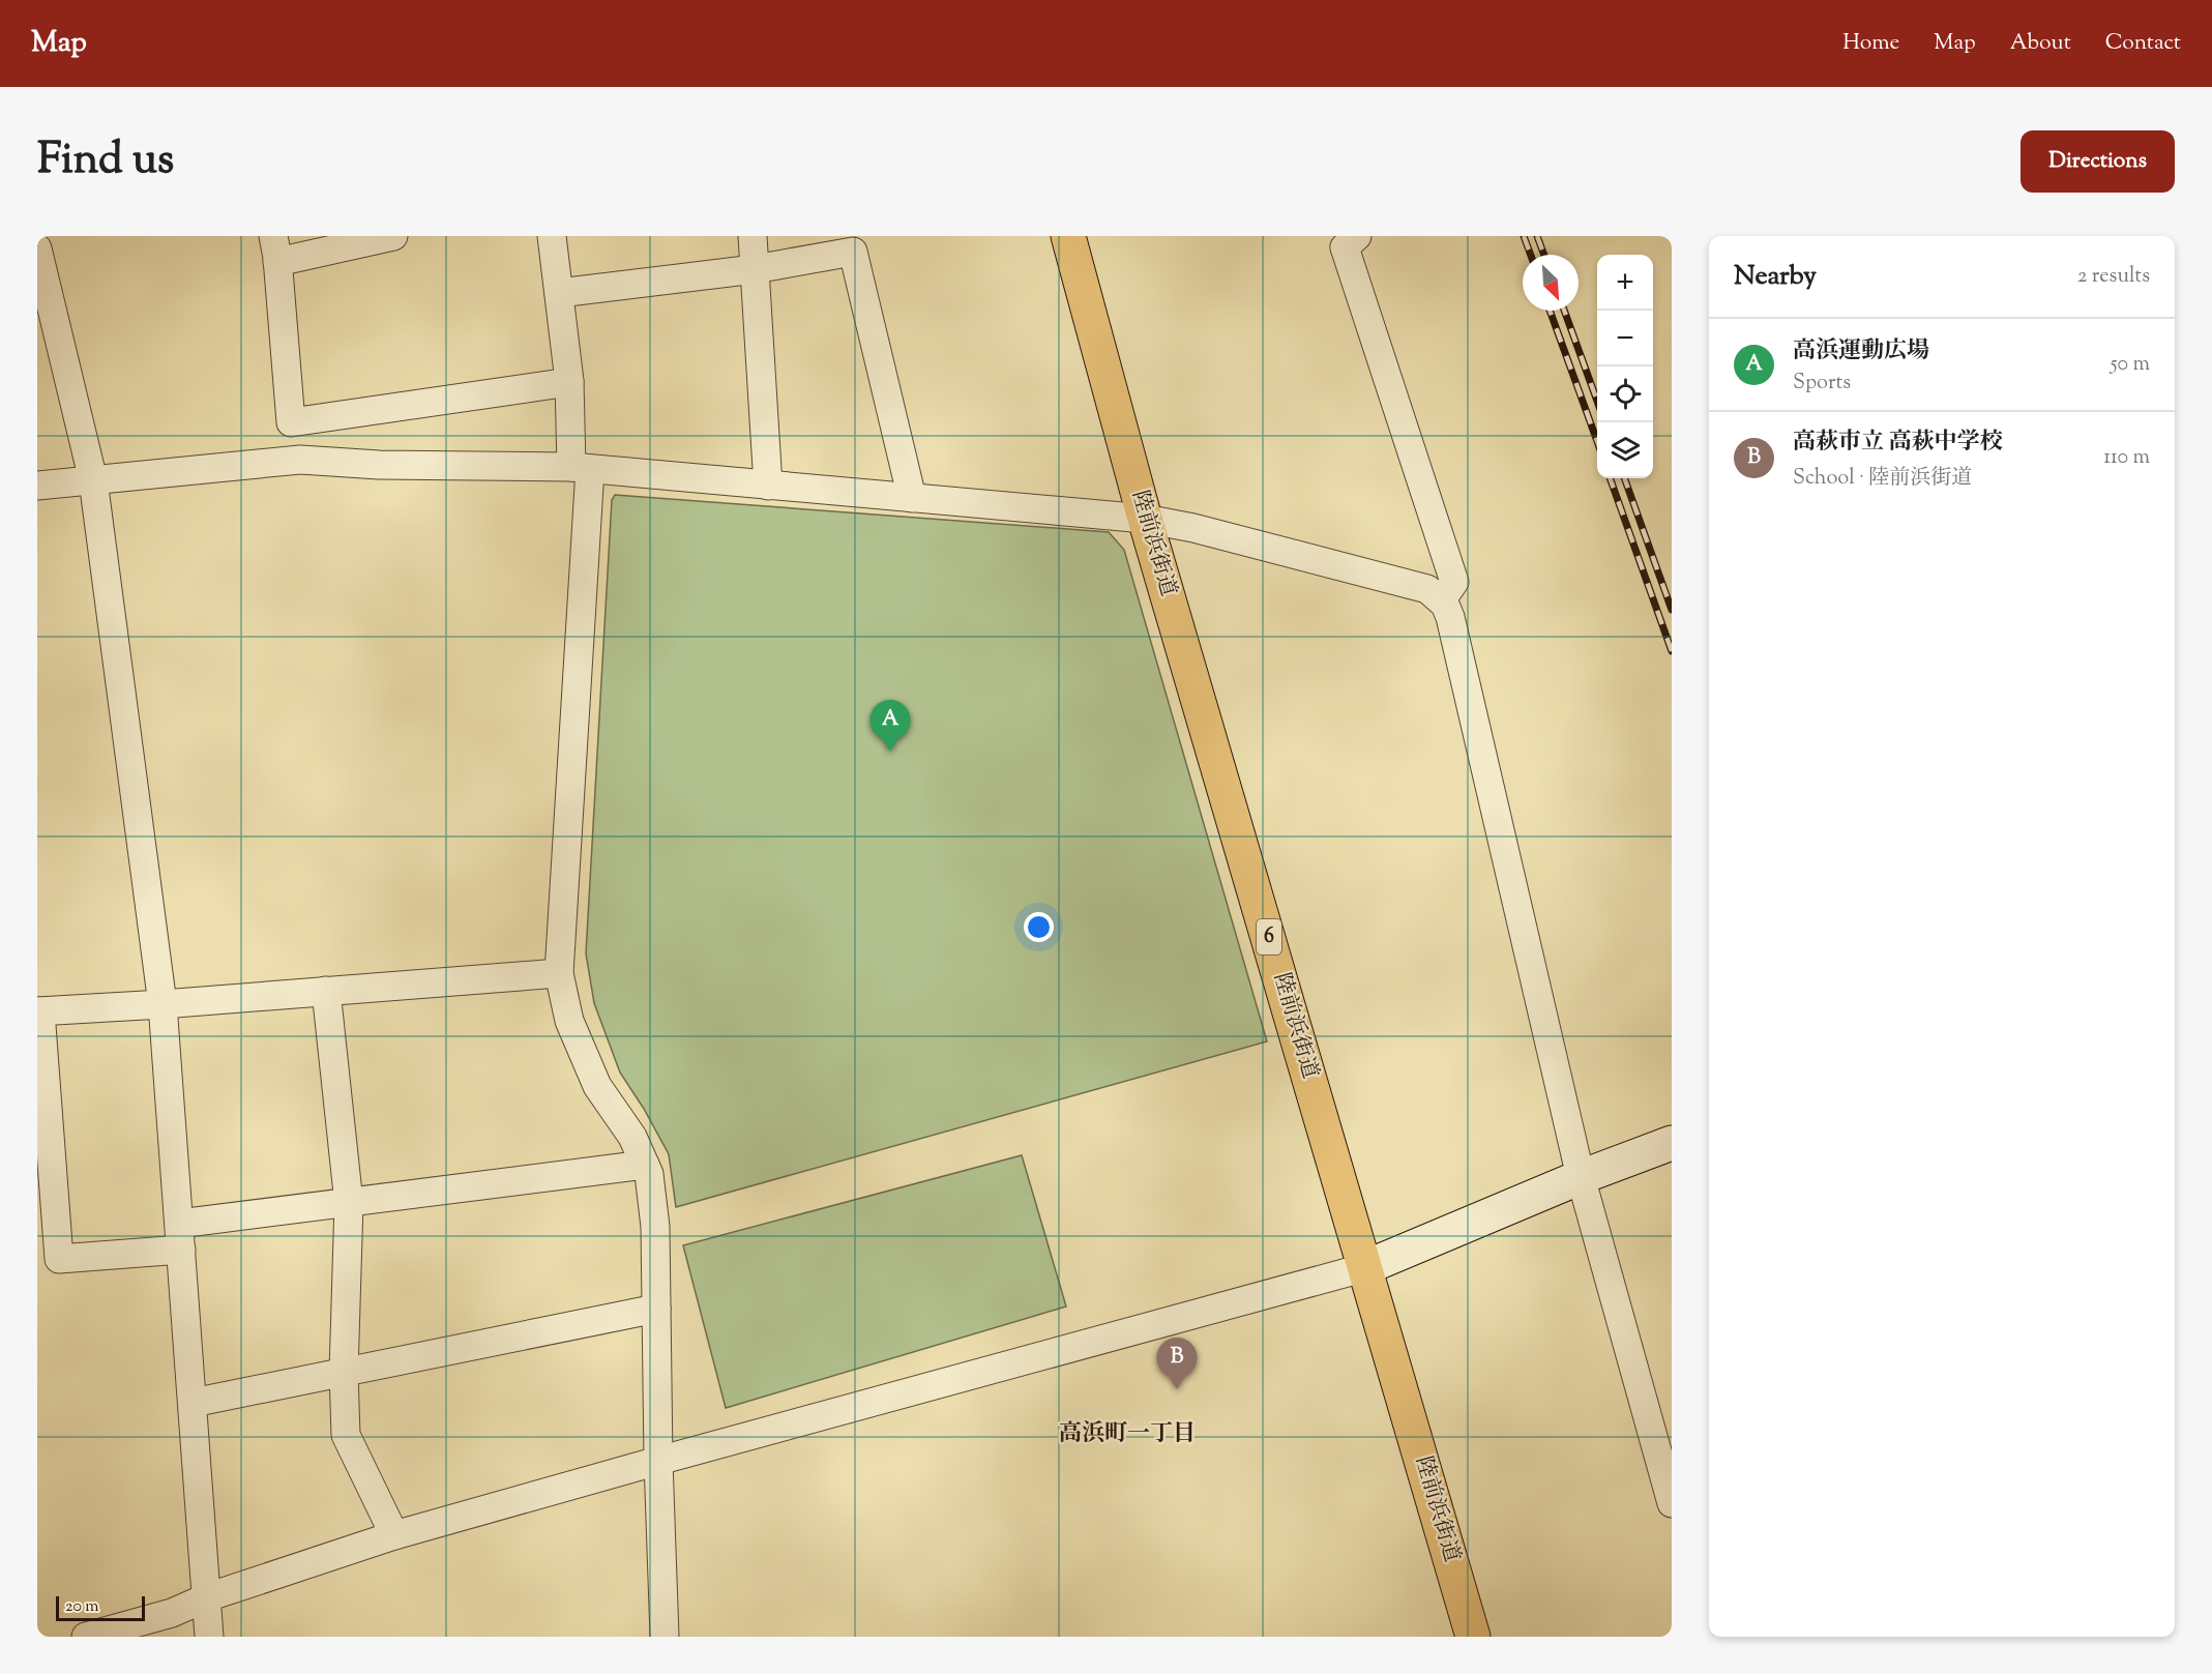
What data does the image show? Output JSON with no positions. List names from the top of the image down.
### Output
{
  "streets": {
    "highway": ["陸前浜街道", "6"]
  },
  "districts": ["高浜町一丁目"],
  "scale_bar": "20 m",
  "north": "bottom right",
  "page": {
    "header": "Map",
    "nav": [
      "Home",
      "Map",
      "About",
      "Contact"
    ],
    "title": "Find us",
    "buttons": "Directions",
    "heading": ["Nearby", "2 results"],
    "map_buttons": ["+", "−"],
    "list": [
      {
        "mark": "A",
        "name": "高浜運動広場",
        "note": "Sports",
        "value": "50 m"
      },
      {
        "mark": "B",
        "name": "高萩市立 高萩中学校",
        "note": "School · 陸前浜街道",
        "value": "110 m"
      }
    ],
    "pins": ["A", "B"],
    "scale": "20 m"
  }
}
